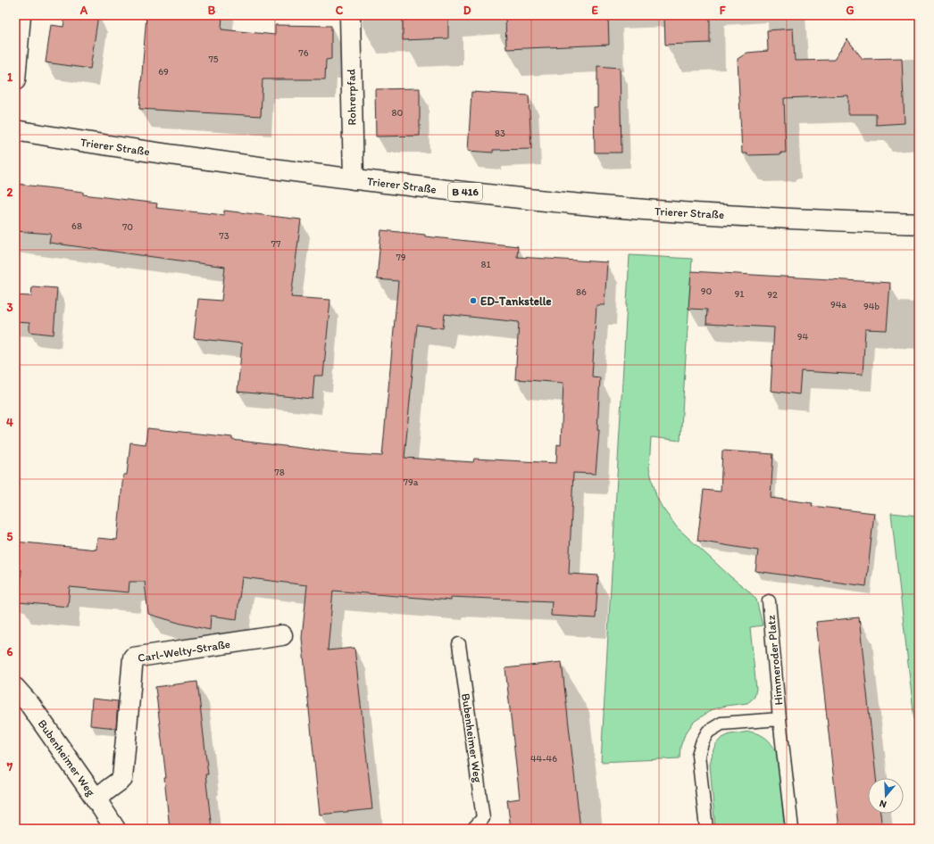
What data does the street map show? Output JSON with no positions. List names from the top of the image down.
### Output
{
  "streets": {
    "main road": [
      "Rohrerpfad",
      "Trierer Straße",
      "B 416",
      "Carl-Welty-Straße",
      "Bubenheimer Weg"
    ],
    "lane": ["Himmeroder Platz"]
  },
  "crossings": [
    ["Rohrerpfad", "Trierer Straße"],
    ["Carl-Welty-Straße", "Bubenheimer Weg"]
  ],
  "places": ["ED-Tankstelle"],
  "house_numbers": [
    "76",
    "75",
    "69",
    "80",
    "83",
    "68",
    "70",
    "73",
    "77",
    "79",
    "81",
    "90",
    "86",
    "91",
    "92",
    "94a",
    "94b",
    "94",
    "78",
    "79a",
    "44-46"
  ],
  "north": "bottom",
  "grid": {
    "columns": [
      "A",
      "B",
      "C",
      "D",
      "E",
      "F",
      "G"
    ],
    "rows": [
      "1",
      "2",
      "3",
      "4",
      "5",
      "6",
      "7"
    ]
  }
}
